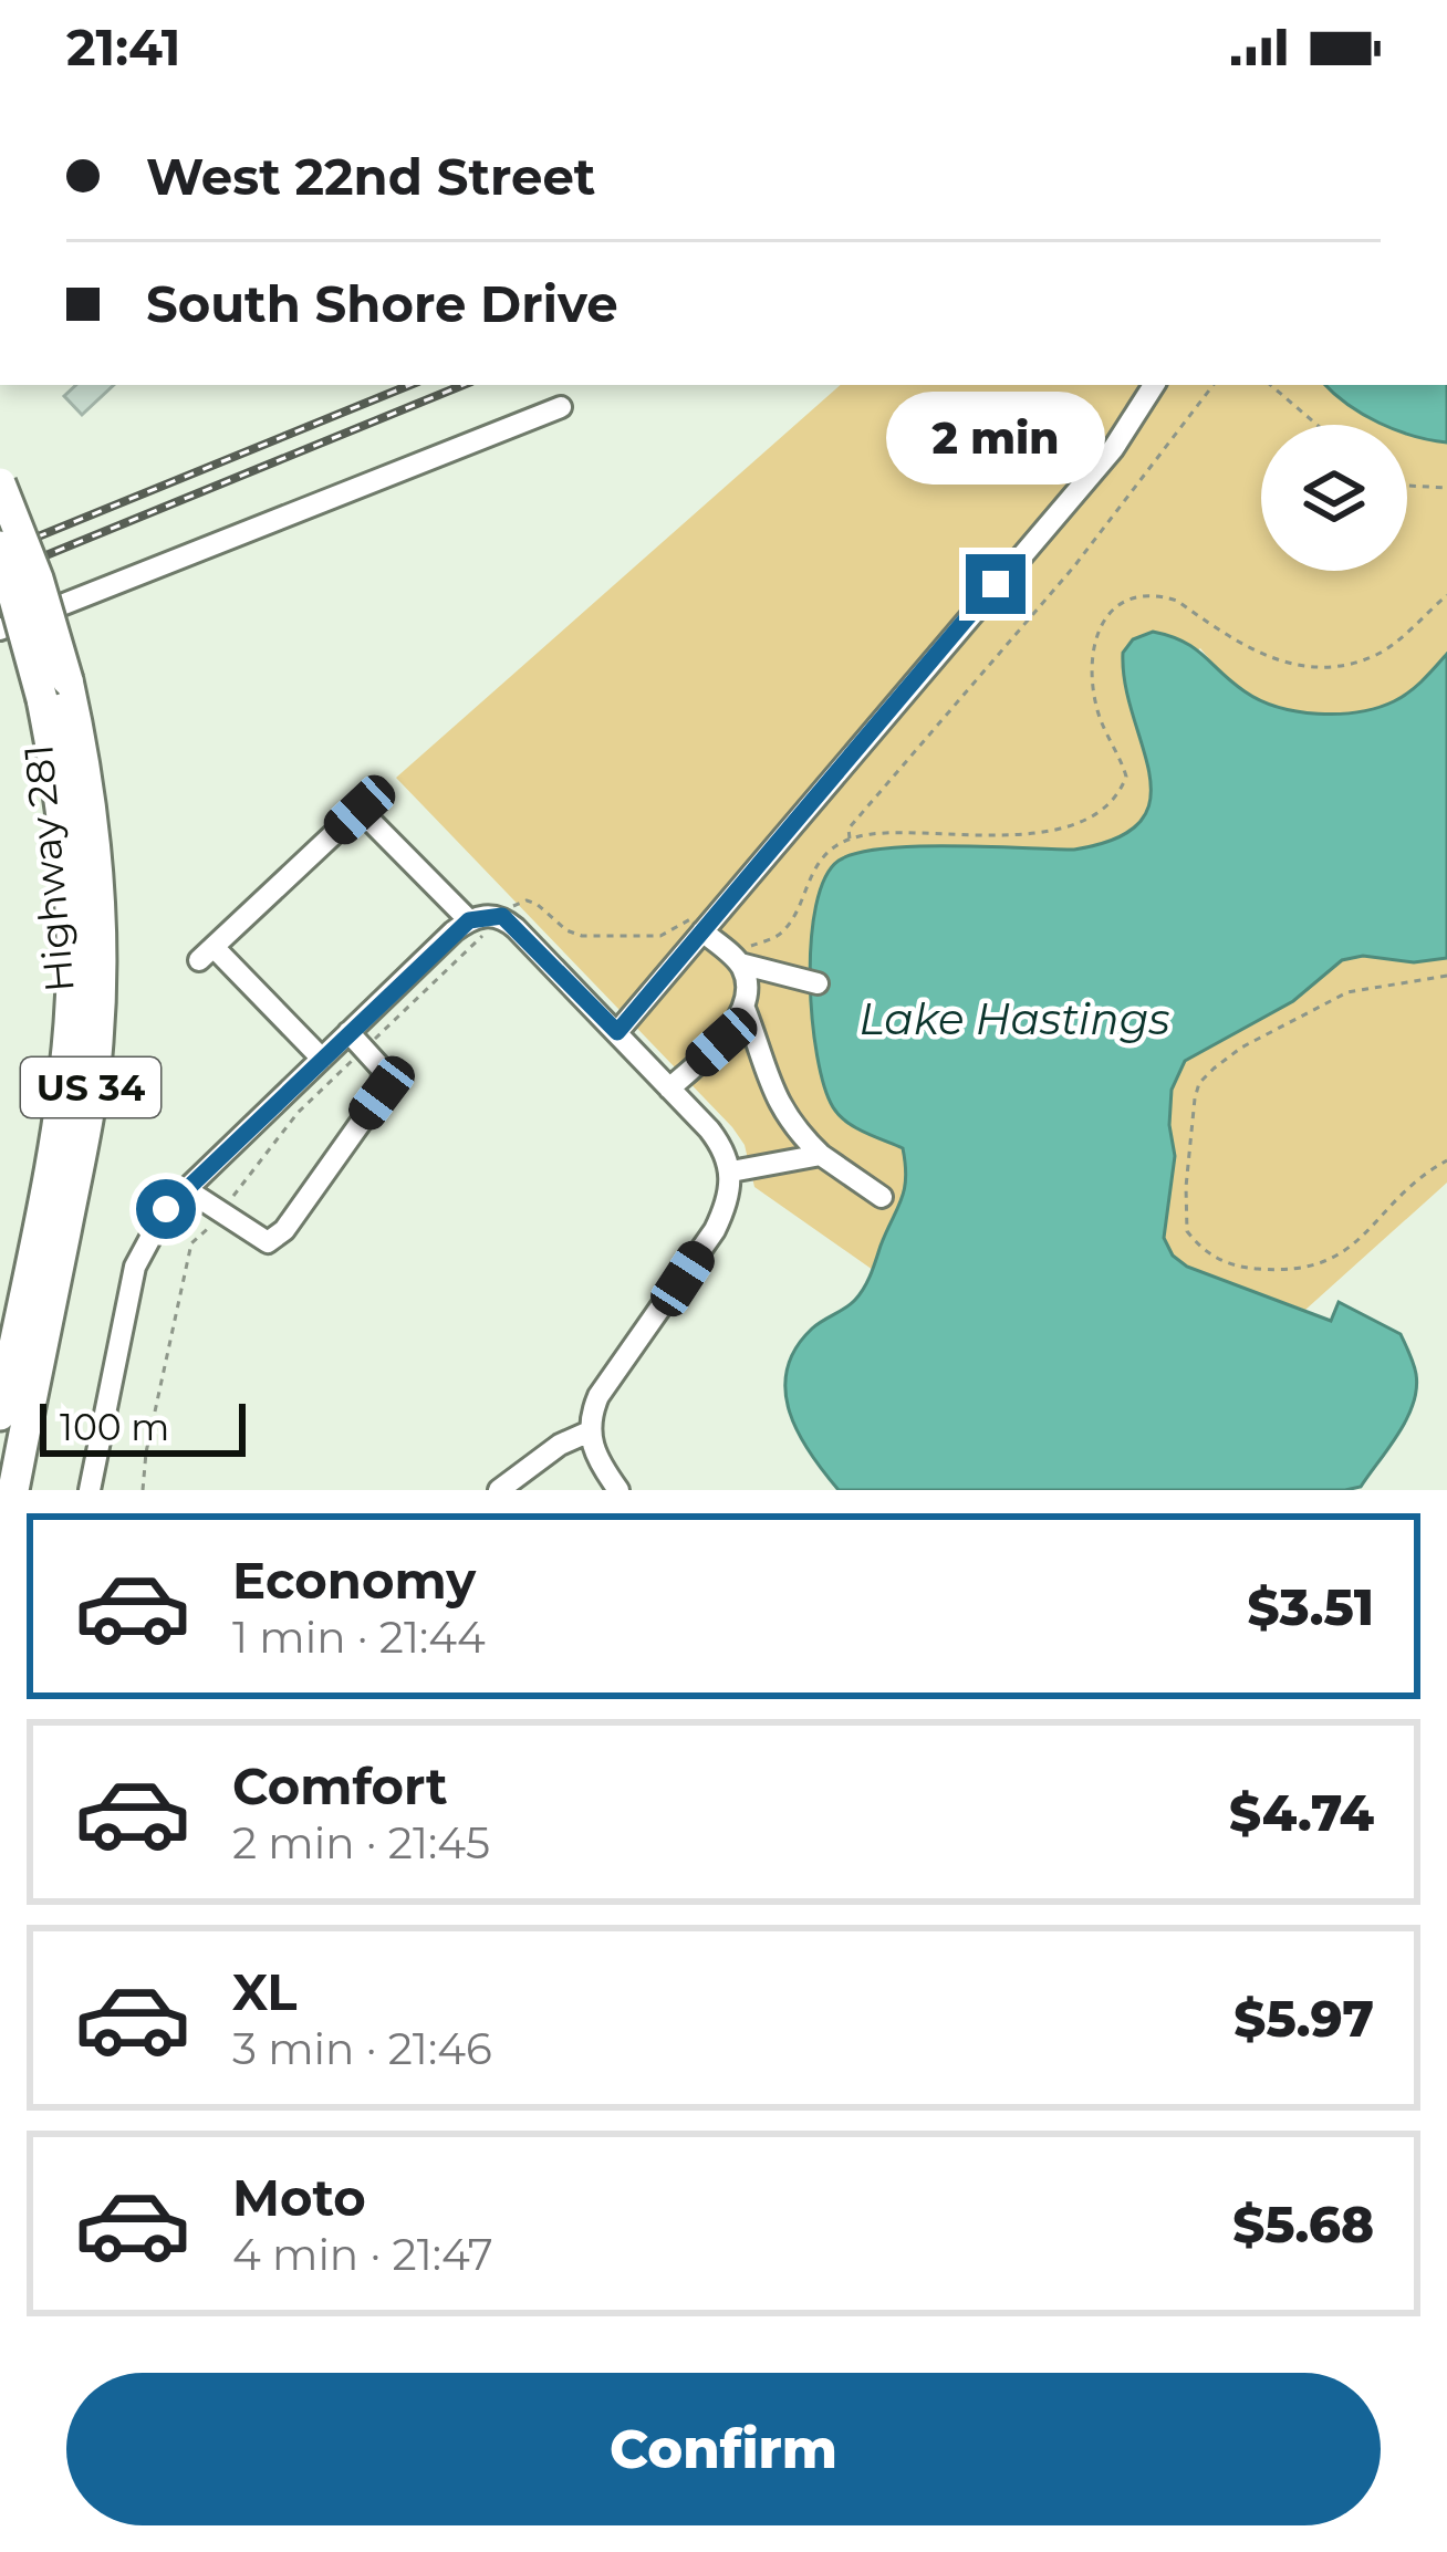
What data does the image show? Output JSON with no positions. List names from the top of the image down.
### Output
{
  "streets": {
    "highway": ["Highway 281", "US 34"]
  },
  "water": ["Lake Hastings"],
  "scale_bar": "100 m",
  "page": {
    "status": "21:41",
    "banner": ["West 22nd Street", "South Shore Drive"],
    "bubble": "2 min",
    "scale": "100 m",
    "list": [
      {
        "name": "Economy",
        "note": "1 min · 21:44",
        "value": "$3.51"
      },
      {
        "name": "Comfort",
        "note": "2 min · 21:45",
        "value": "$4.74"
      },
      {
        "name": "XL",
        "note": "3 min · 21:46",
        "value": "$5.97"
      },
      {
        "name": "Moto",
        "note": "4 min · 21:47",
        "value": "$5.68"
      }
    ],
    "buttons": "Confirm"
  }
}
